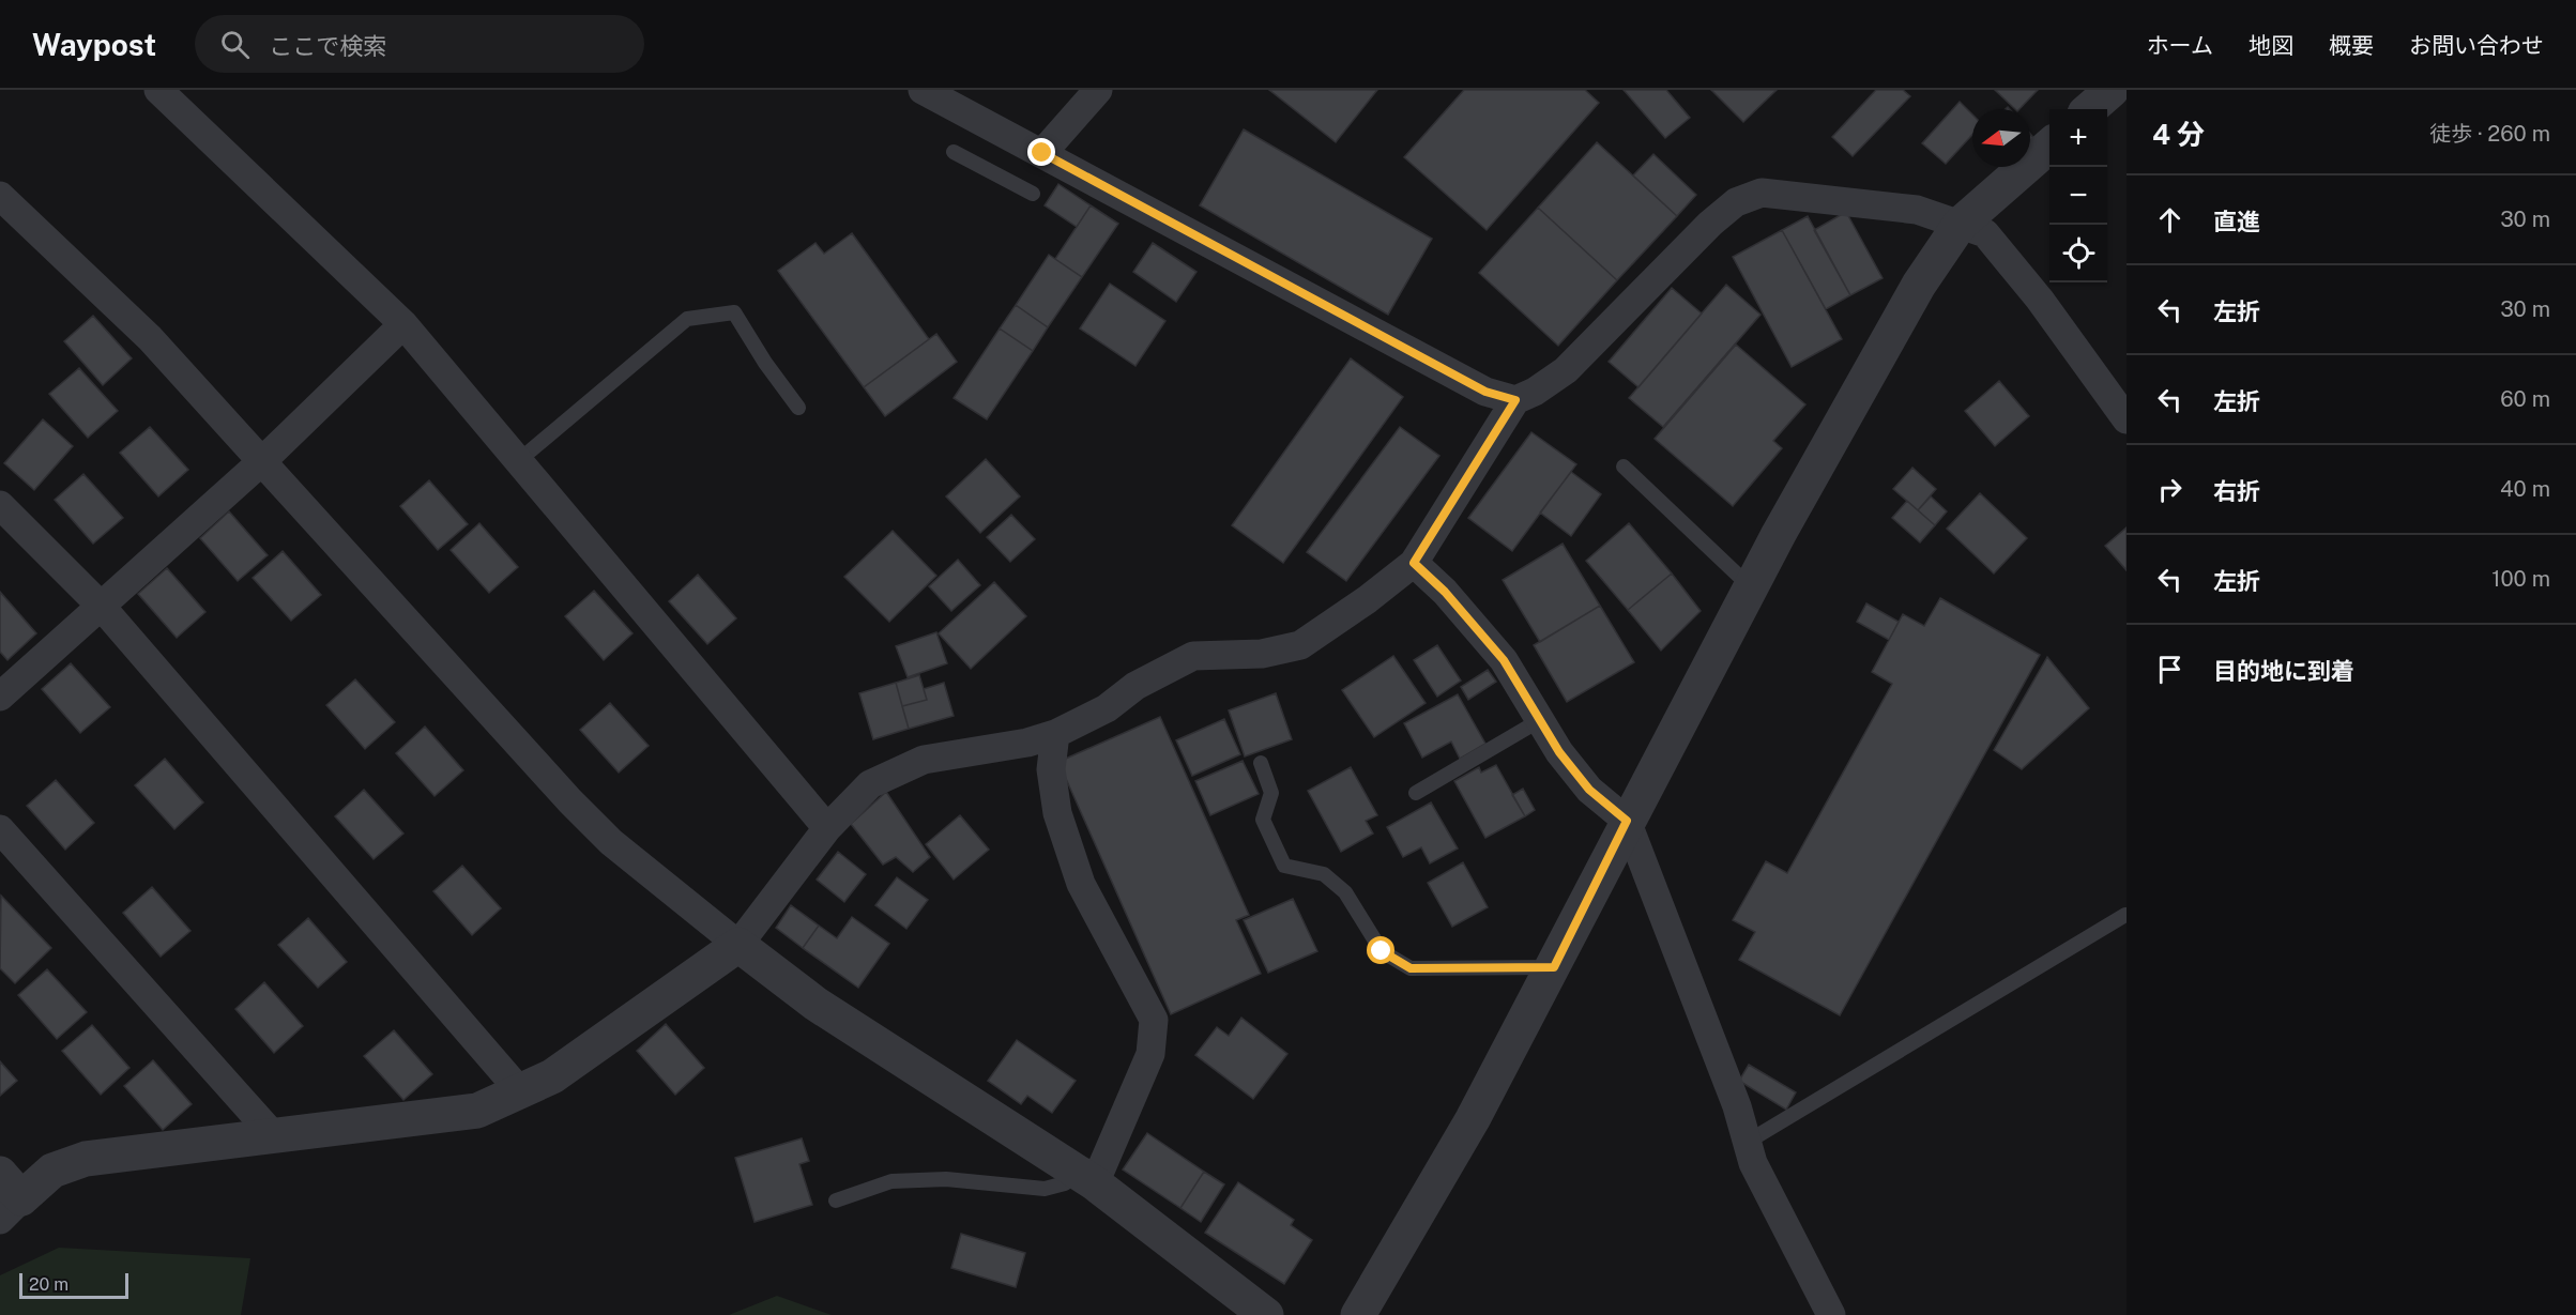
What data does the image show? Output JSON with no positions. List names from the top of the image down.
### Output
{
  "scale_bar": "20 m",
  "north": "left",
  "page": {
    "header": "Waypost",
    "search": "ここで検索",
    "nav": [
      "ホーム",
      "地図",
      "概要",
      "お問い合わせ"
    ],
    "heading": ["4 分", "徒歩 · 260 m"],
    "map_buttons": ["+", "−"],
    "list": [
      ["直進", "30 m"],
      ["左折", "30 m"],
      ["左折", "60 m"],
      ["右折", "40 m"],
      ["左折", "100 m"],
      "目的地に到着"
    ],
    "scale": "20 m"
  }
}
